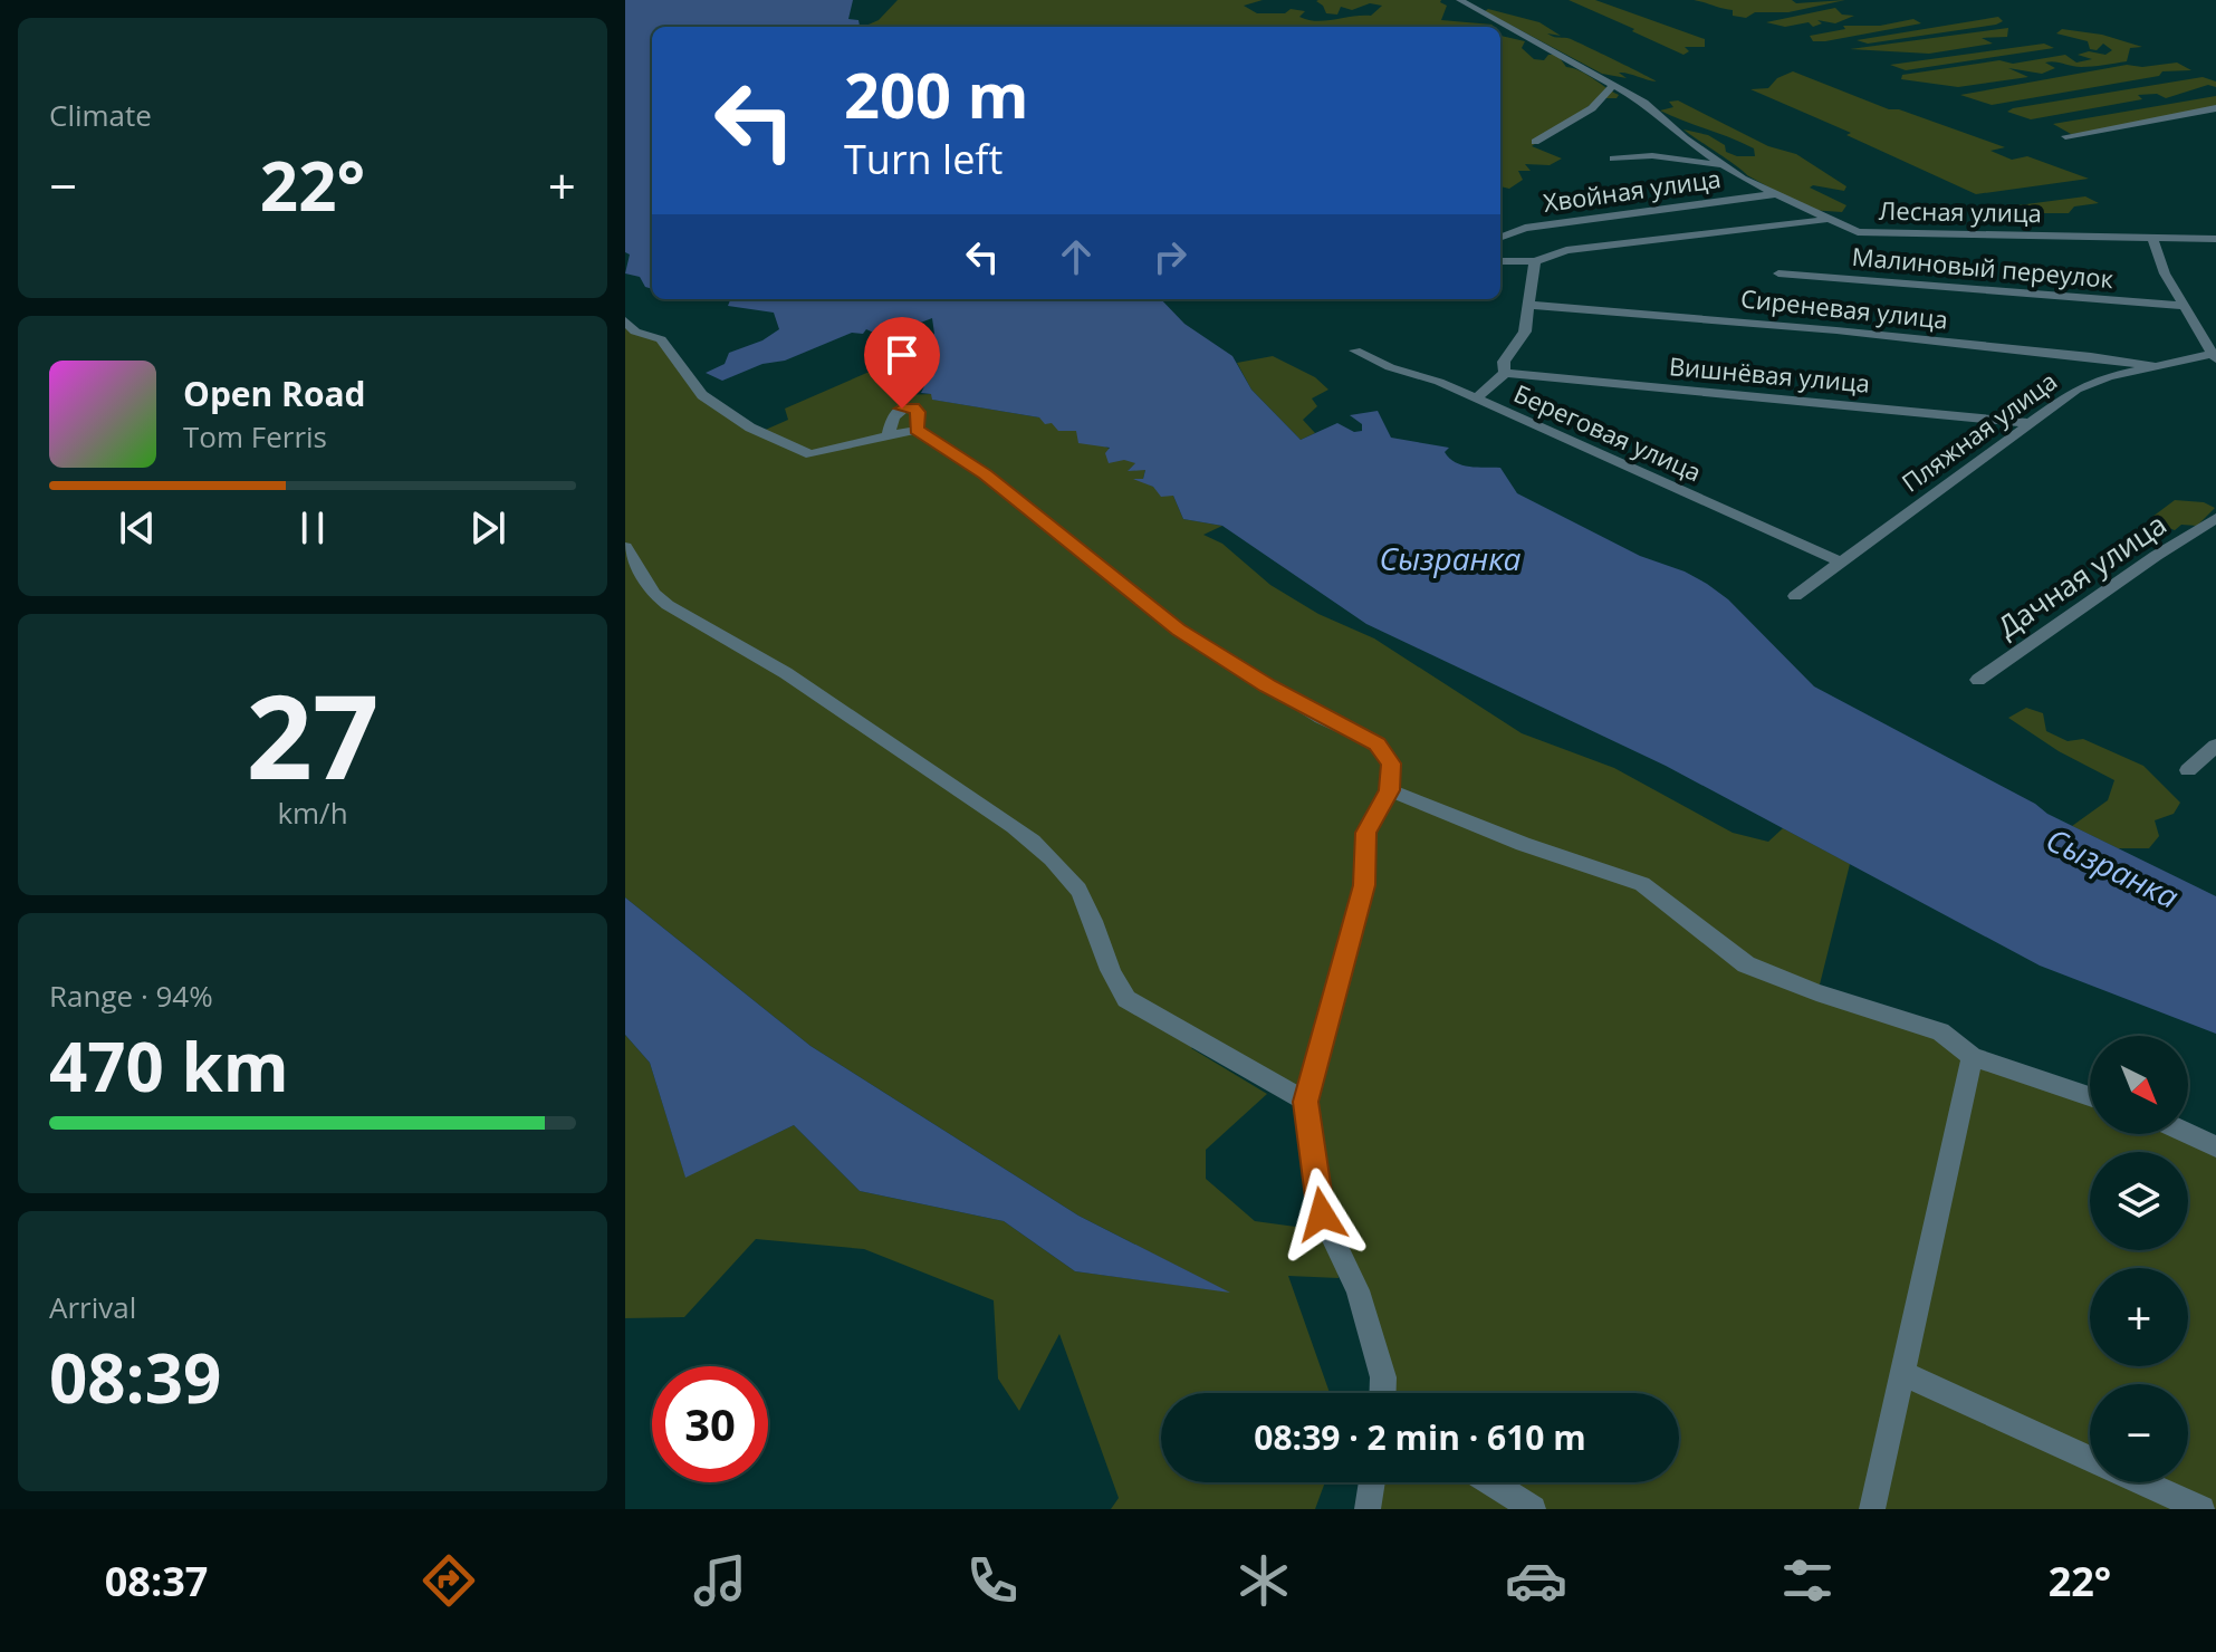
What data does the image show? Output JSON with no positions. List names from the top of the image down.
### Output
{
  "streets": {
    "street": [
      "Хвойная улица",
      "Лесная улица",
      "Малиновый переулок",
      "Сиреневая улица",
      "Вишнёвая улица",
      "Пляжная улица",
      "Береговая улица",
      "Дачная улица"
    ]
  },
  "crossings": [
    ["Сиреневая улица", "Пляжная улица"],
    ["Вишнёвая улица", "Пляжная улица"],
    ["Пляжная улица", "Береговая улица"]
  ],
  "water": ["Сызранка"],
  "north": "bottom right",
  "page": {
    "tile": [
      "Climate",
      ["27", "km/h"],
      ["Range · 94%", "470 km"],
      ["Arrival", "08:39"]
    ],
    "turn": ["200 m", "Turn left"],
    "heat": ["−", "22°", "+"],
    "song": ["Open Road", "Tom Ferris"],
    "map_buttons": ["+", "−"],
    "limit": "30",
    "trip": "08:39 · 2 min · 610 m",
    "tabs": ["08:37", "22°"]
  }
}
